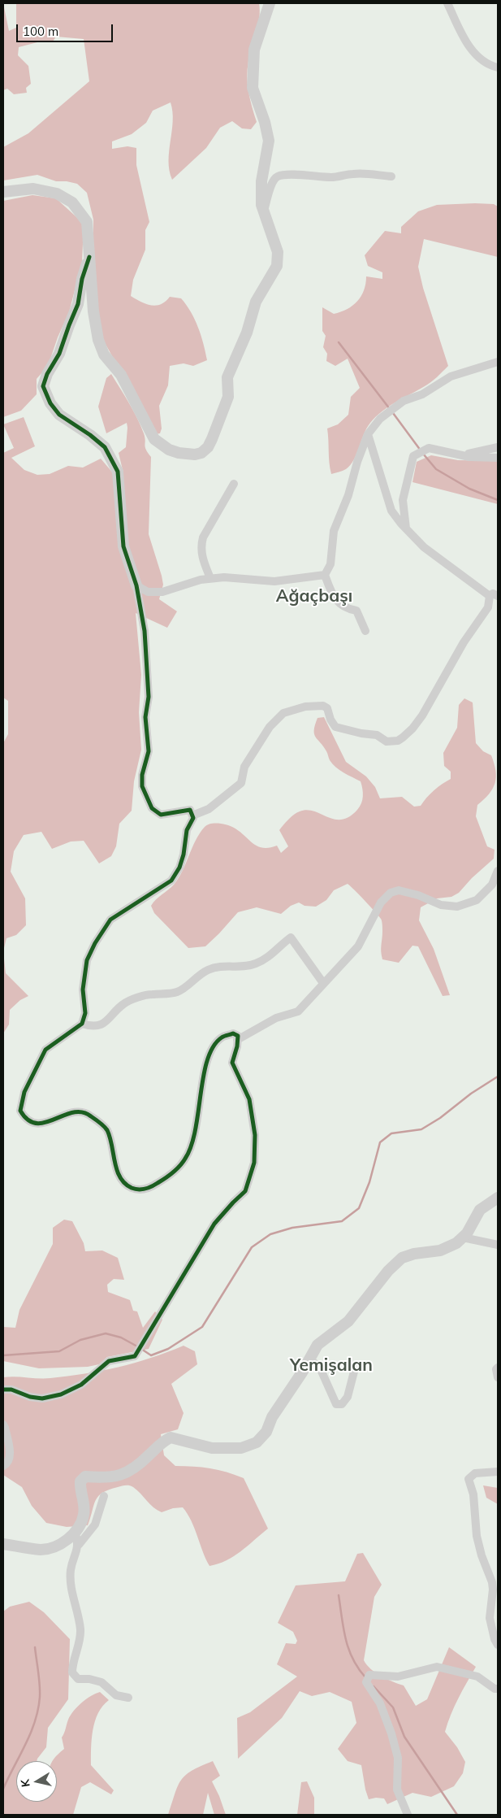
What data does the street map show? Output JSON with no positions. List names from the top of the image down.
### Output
{
  "districts": ["Ağaçbaşı", "Yemişalan"],
  "scale_bar": "100 m",
  "north": "left"
}
